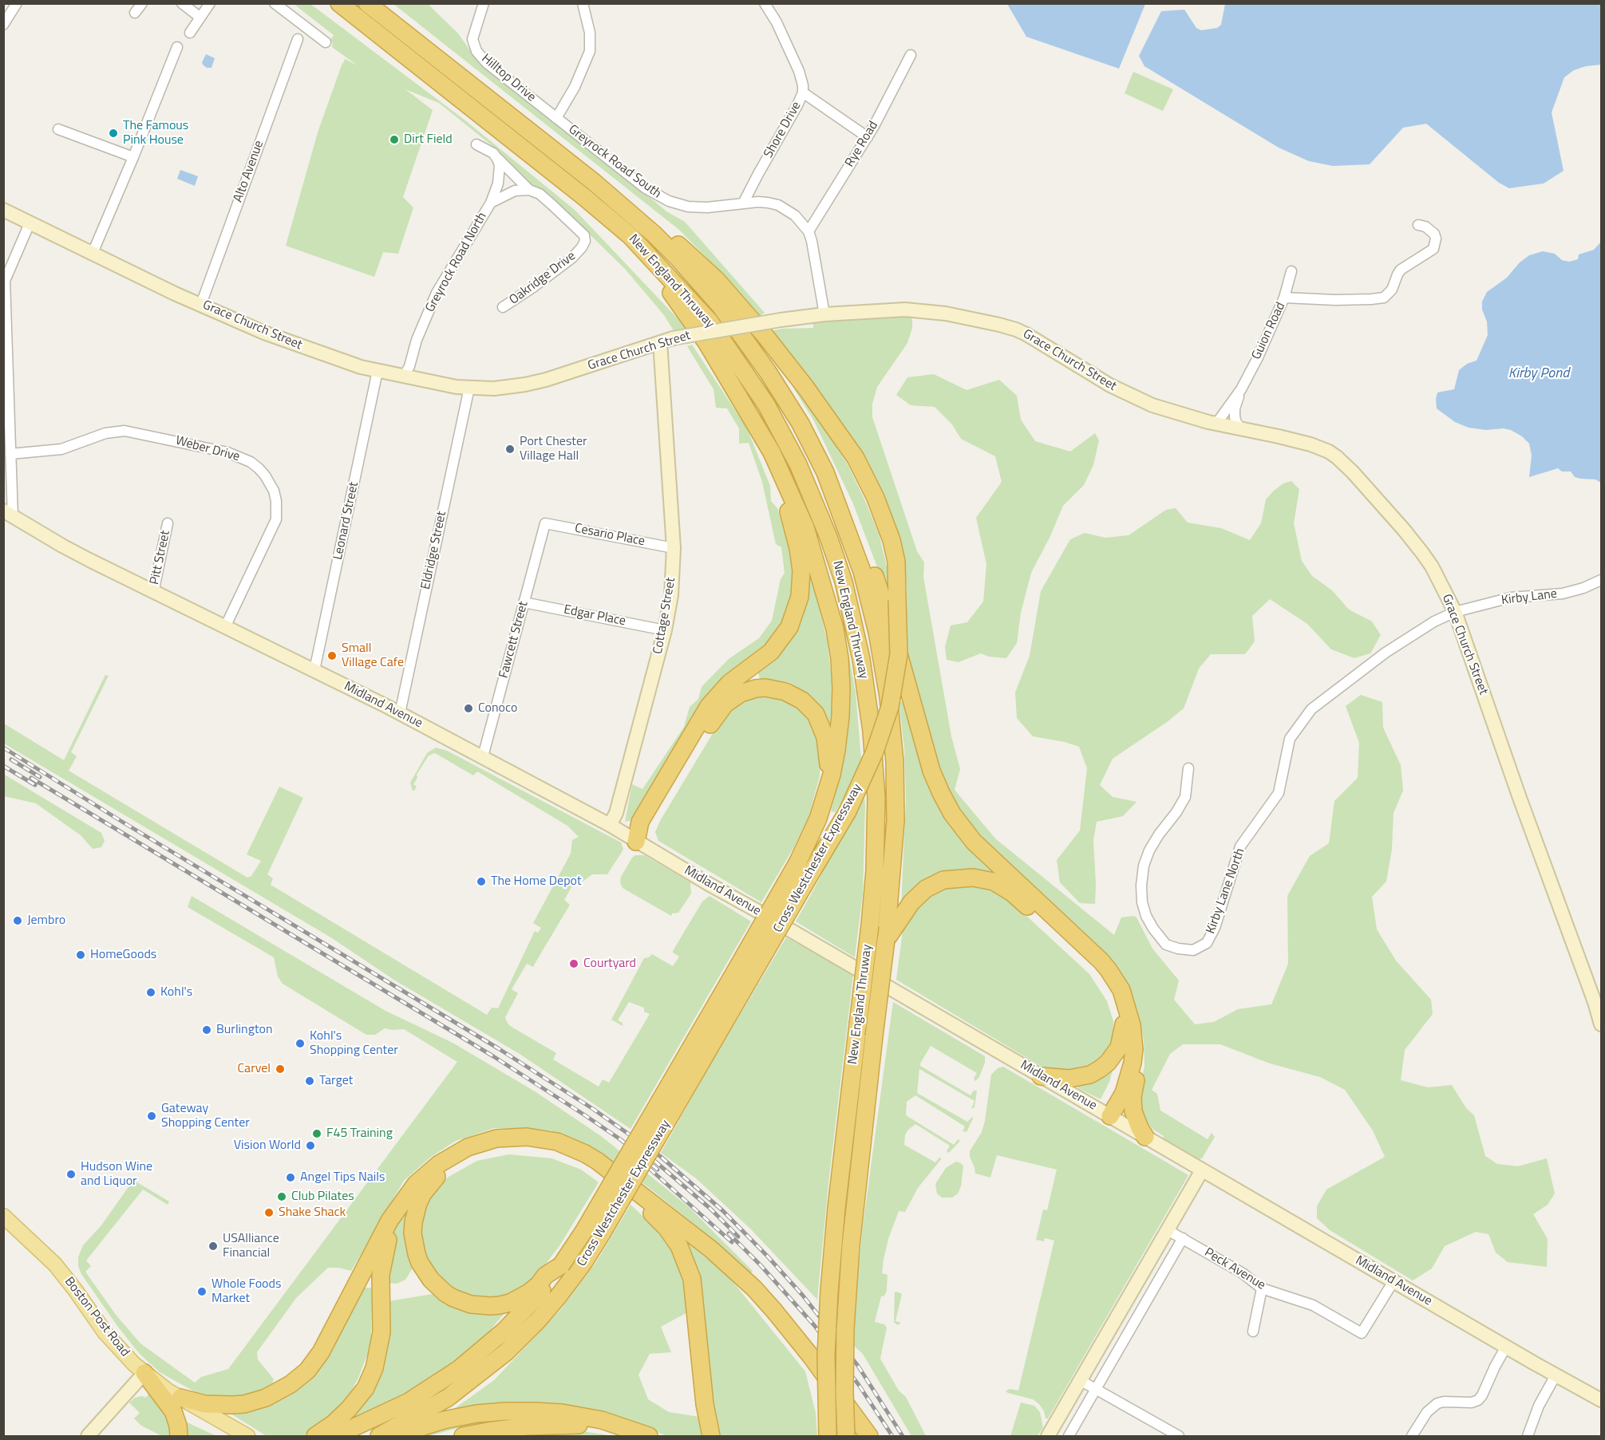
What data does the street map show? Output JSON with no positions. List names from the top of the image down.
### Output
{
  "streets": {
    "highway": ["New England Thruway", "Cross Westchester Expressway"],
    "main road": ["Boston Post Road"],
    "street": [
      "Hilltop Drive",
      "Shore Drive",
      "Rye Road",
      "Greyrock Road South",
      "Alto Avenue",
      "Greyrock Road North",
      "Oakridge Drive",
      "Grace Church Street",
      "Guion Road",
      "Weber Drive",
      "Leonard Street",
      "Cesario Place",
      "Eldridge Street",
      "Pitt Street",
      "Kirby Lane",
      "Edgar Place",
      "Cottage Street",
      "Fawcett Street",
      "Midland Avenue",
      "Kirby Lane North",
      "Peck Avenue"
    ]
  },
  "crossings": [
    ["Hilltop Drive", "Greyrock Road South"],
    ["Shore Drive", "Greyrock Road South"],
    ["Rye Road", "Greyrock Road South"],
    ["Greyrock Road South", "Grace Church Street"],
    ["Alto Avenue", "Grace Church Street"],
    ["Greyrock Road North", "Oakridge Drive"],
    ["Greyrock Road North", "Grace Church Street"],
    ["New England Thruway", "Cross Westchester Expressway"],
    ["Grace Church Street", "Guion Road"],
    ["Grace Church Street", "Leonard Street"],
    ["Grace Church Street", "Eldridge Street"],
    ["Grace Church Street", "Kirby Lane"],
    ["Grace Church Street", "Cottage Street"],
    ["Grace Church Street", "Kirby Lane North"],
    ["Weber Drive", "Midland Avenue"],
    ["Leonard Street", "Midland Avenue"],
    ["Cesario Place", "Cottage Street"],
    ["Cesario Place", "Fawcett Street"],
    ["Eldridge Street", "Midland Avenue"],
    ["Pitt Street", "Midland Avenue"],
    ["Kirby Lane", "Kirby Lane North"],
    ["Edgar Place", "Cottage Street"],
    ["Edgar Place", "Fawcett Street"],
    ["Cottage Street", "Midland Avenue"],
    ["Fawcett Street", "Midland Avenue"],
    ["Midland Avenue", "Peck Avenue"]
  ],
  "water": ["Kirby Pond"],
  "places": [
    "The Famous Pink House",
    "Dirt Field",
    "Port Chester Village Hall",
    "Small Village Cafe",
    "Conoco",
    "The Home Depot",
    "Jembro",
    "HomeGoods",
    "Courtyard",
    "Kohl's",
    "Burlington",
    "Kohl's Shopping Center",
    "Carvel",
    "Target",
    "Gateway Shopping Center",
    "F45 Training",
    "Vision World",
    "Hudson Wine and Liquor",
    "Angel Tips Nails",
    "Club Pilates",
    "Shake Shack",
    "USAlliance Financial",
    "Whole Foods Market"
  ]
}
